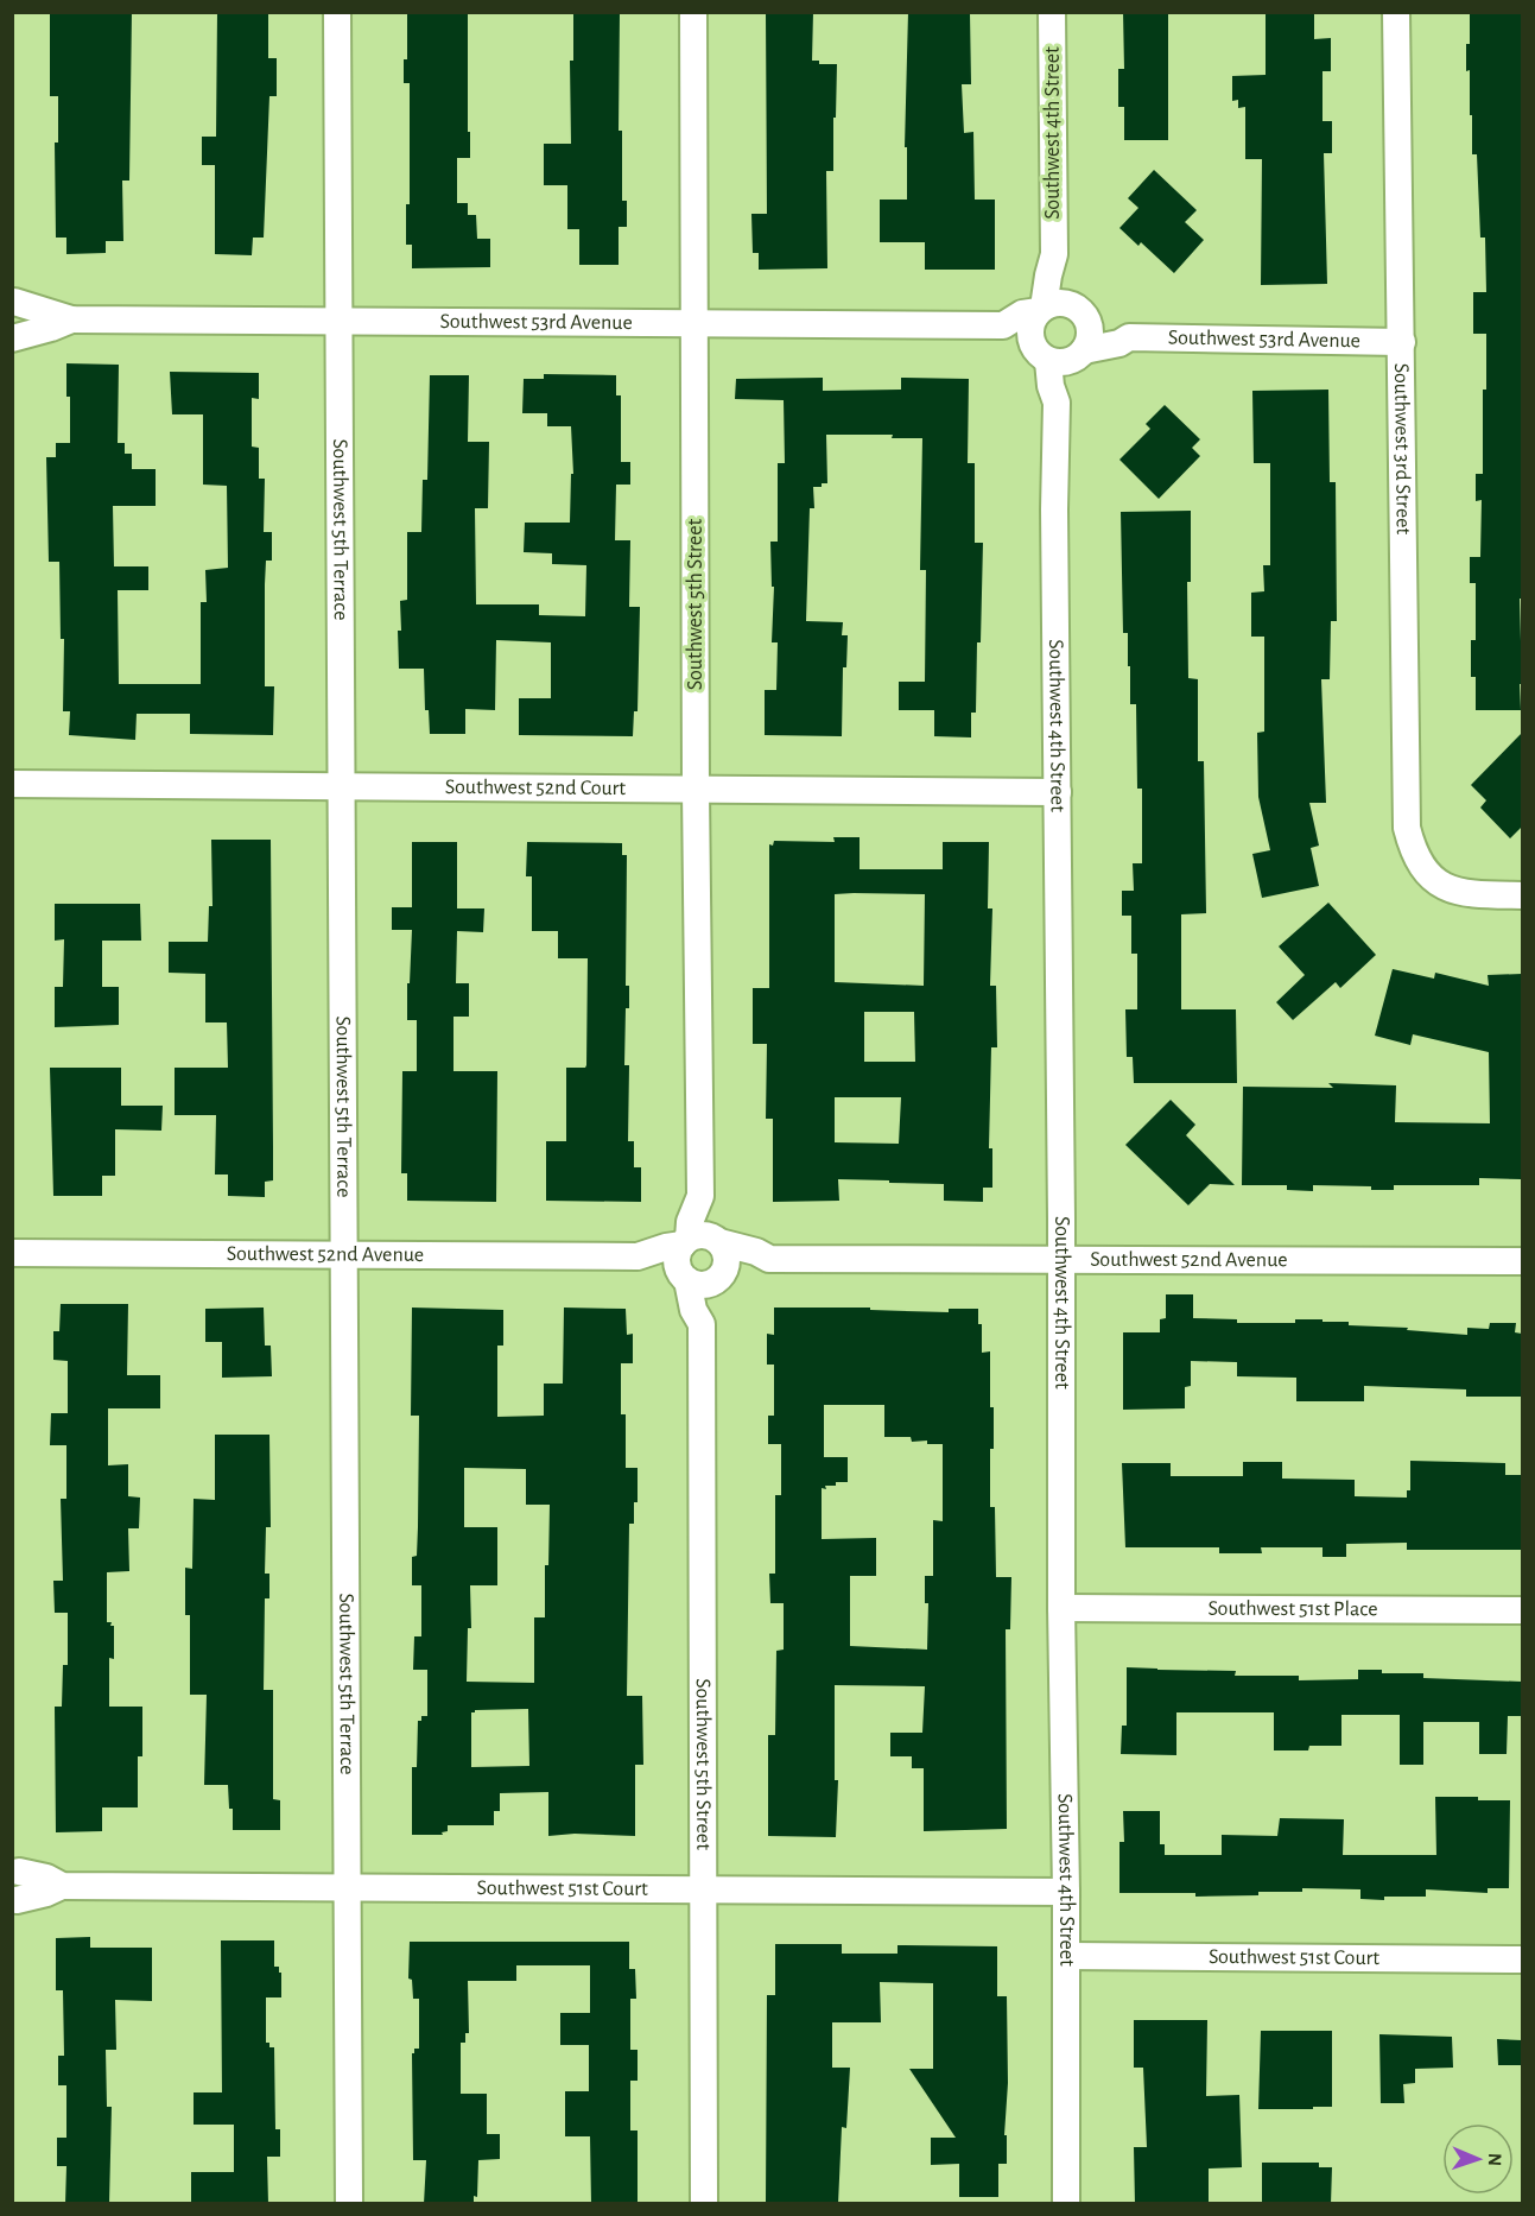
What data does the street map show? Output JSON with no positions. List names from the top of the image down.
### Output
{
  "streets": {
    "street": [
      "Southwest 4th Street",
      "Southwest 53rd Avenue",
      "Southwest 3rd Street",
      "Southwest 5th Terrace",
      "Southwest 5th Street",
      "Southwest 52nd Court",
      "Southwest 52nd Avenue",
      "Southwest 51st Place",
      "Southwest 51st Court"
    ]
  },
  "crossings": [
    ["Southwest 4th Street", "Southwest 53rd Avenue"],
    ["Southwest 4th Street", "Southwest 52nd Court"],
    ["Southwest 4th Street", "Southwest 52nd Avenue"],
    ["Southwest 4th Street", "Southwest 51st Place"],
    ["Southwest 4th Street", "Southwest 51st Court"],
    ["Southwest 53rd Avenue", "Southwest 3rd Street"],
    ["Southwest 53rd Avenue", "Southwest 5th Terrace"],
    ["Southwest 53rd Avenue", "Southwest 5th Street"],
    ["Southwest 5th Terrace", "Southwest 52nd Court"],
    ["Southwest 5th Terrace", "Southwest 52nd Avenue"],
    ["Southwest 5th Terrace", "Southwest 51st Court"],
    ["Southwest 5th Street", "Southwest 52nd Court"],
    ["Southwest 5th Street", "Southwest 52nd Avenue"],
    ["Southwest 5th Street", "Southwest 51st Court"]
  ],
  "north": "right"
}
